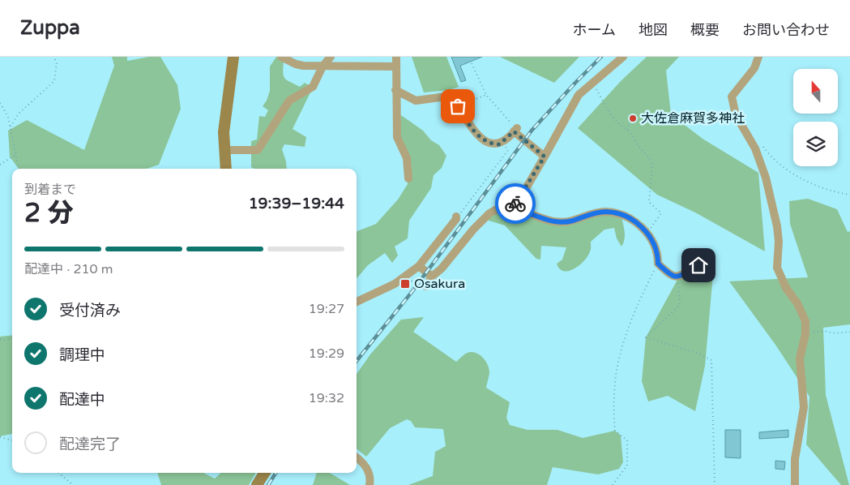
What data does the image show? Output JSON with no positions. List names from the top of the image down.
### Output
{
  "places": {
    "other": ["大佐倉麻賀多神社"],
    "transit": ["Osakura"]
  },
  "north": "top",
  "page": {
    "header": "Zuppa",
    "nav": [
      "ホーム",
      "地図",
      "概要",
      "お問い合わせ"
    ],
    "heading": ["2 分", "到着まで", "19:39–19:44"],
    "bar": "配達中 · 210 m",
    "list": [
      ["受付済み", "19:27"],
      ["調理中", "19:29"],
      ["配達中", "19:32"],
      "配達完了"
    ]
  }
}
